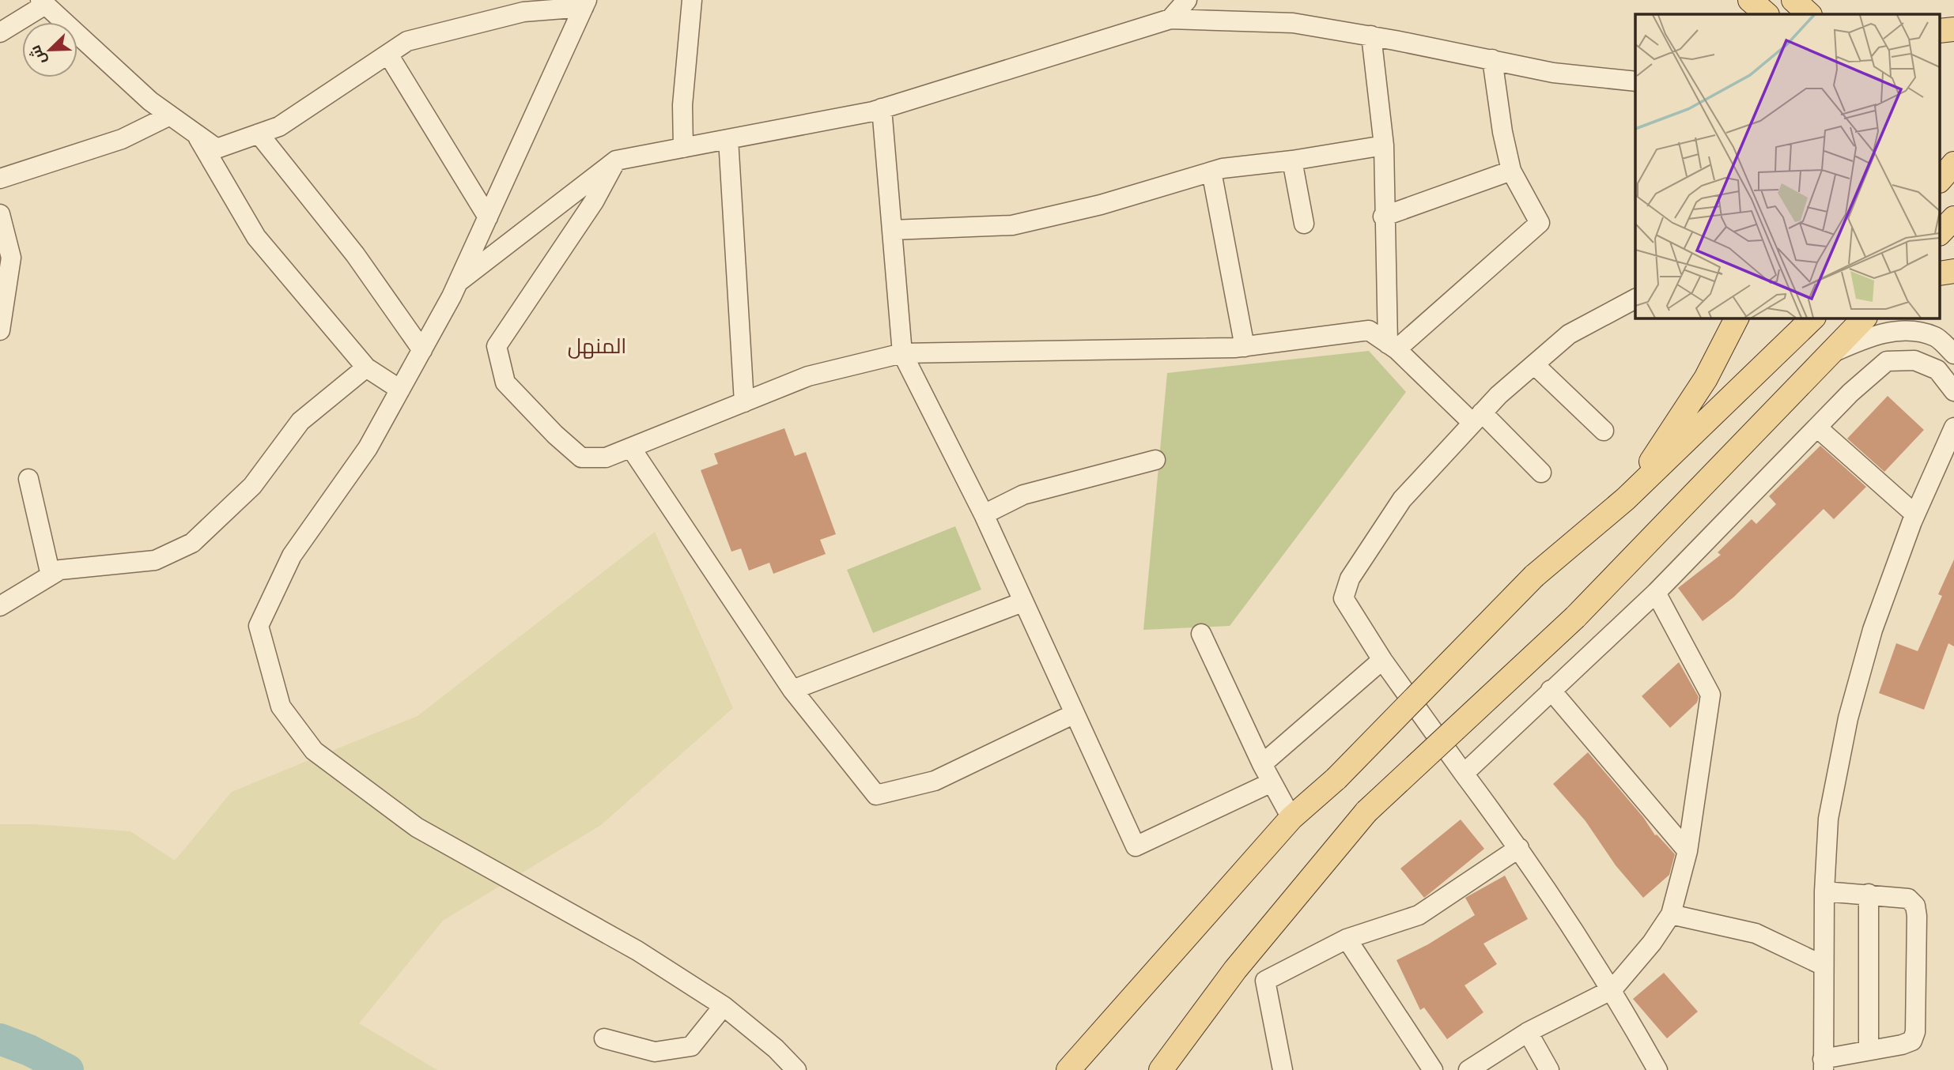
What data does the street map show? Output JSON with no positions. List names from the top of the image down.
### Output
{
  "districts": ["المنهل"],
  "north": "bottom left"
}
